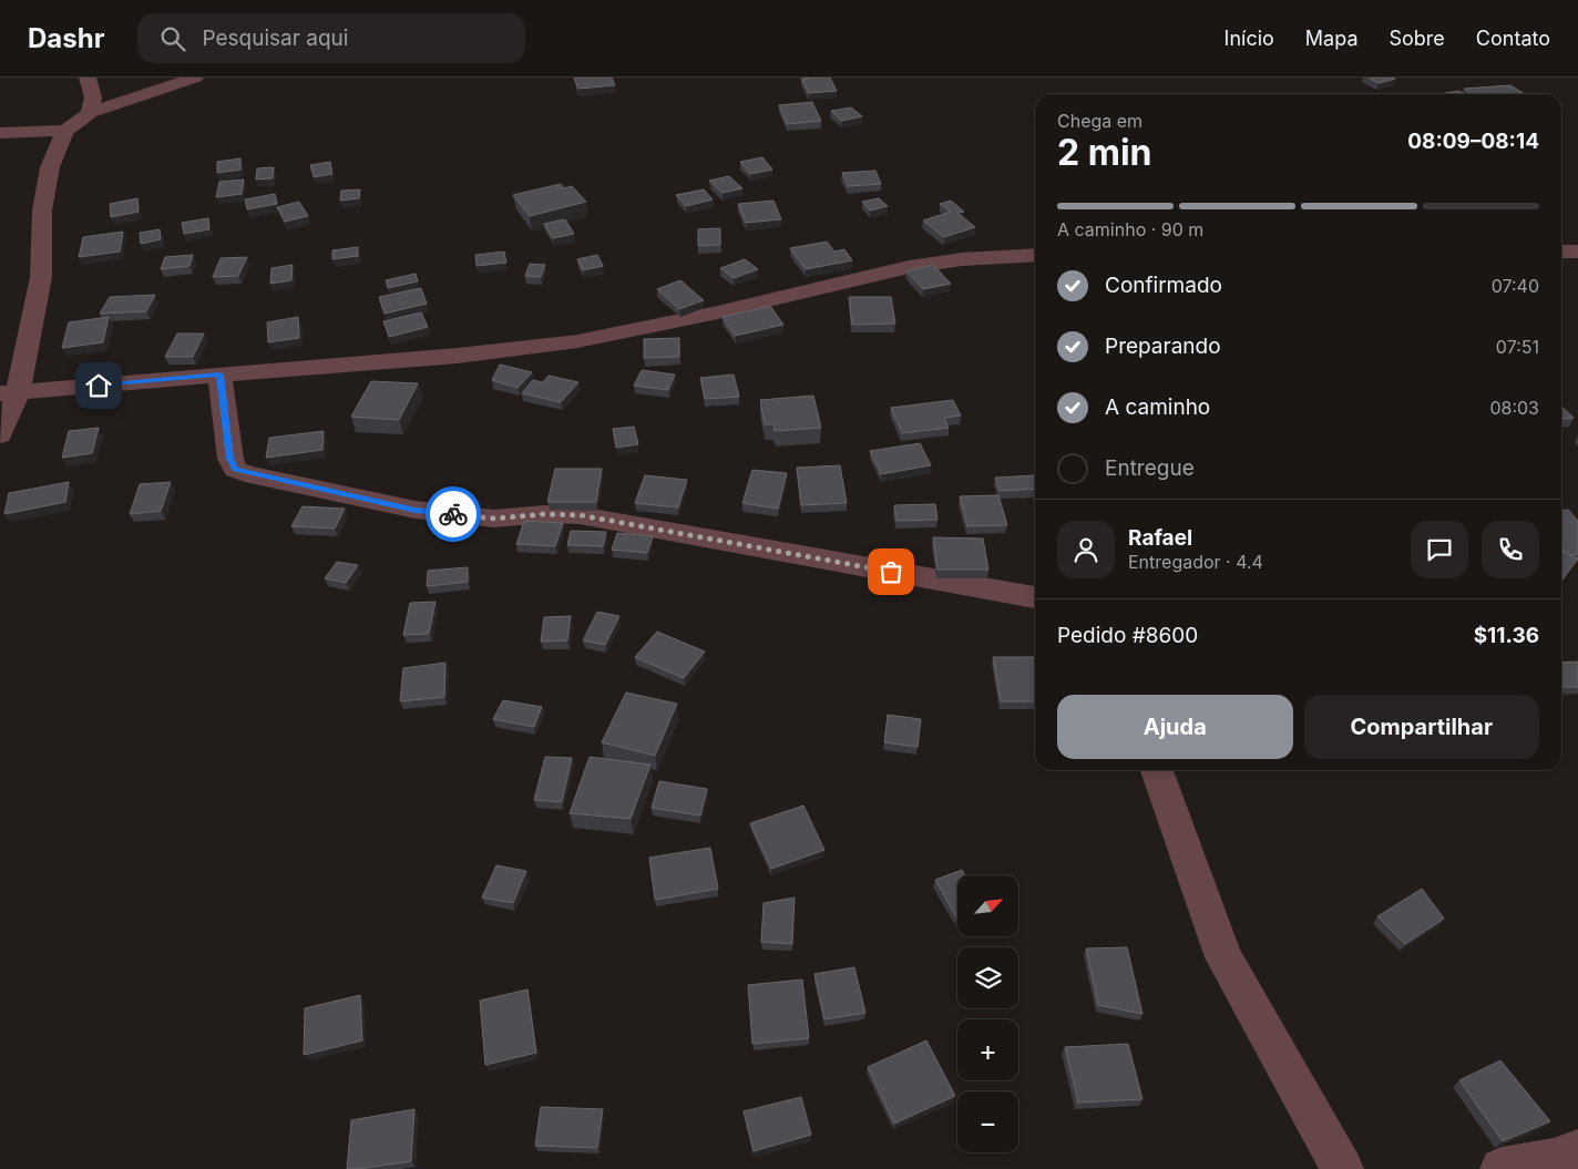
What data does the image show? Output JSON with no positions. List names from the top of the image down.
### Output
{
  "north": "top right",
  "page": {
    "header": "Dashr",
    "search": "Pesquisar aqui",
    "nav": [
      "Início",
      "Mapa",
      "Sobre",
      "Contato"
    ],
    "heading": ["2 min", "Chega em", "08:09–08:14"],
    "panel": [
      "Rafael",
      "Entregador · 4.4",
      "Pedido #8600",
      "$11.36"
    ],
    "bar": "A caminho · 90 m",
    "list": [
      ["Confirmado", "07:40"],
      ["Preparando", "07:51"],
      ["A caminho", "08:03"],
      "Entregue"
    ],
    "buttons": ["Ajuda", "Compartilhar"],
    "map_buttons": ["+", "−"]
  }
}
